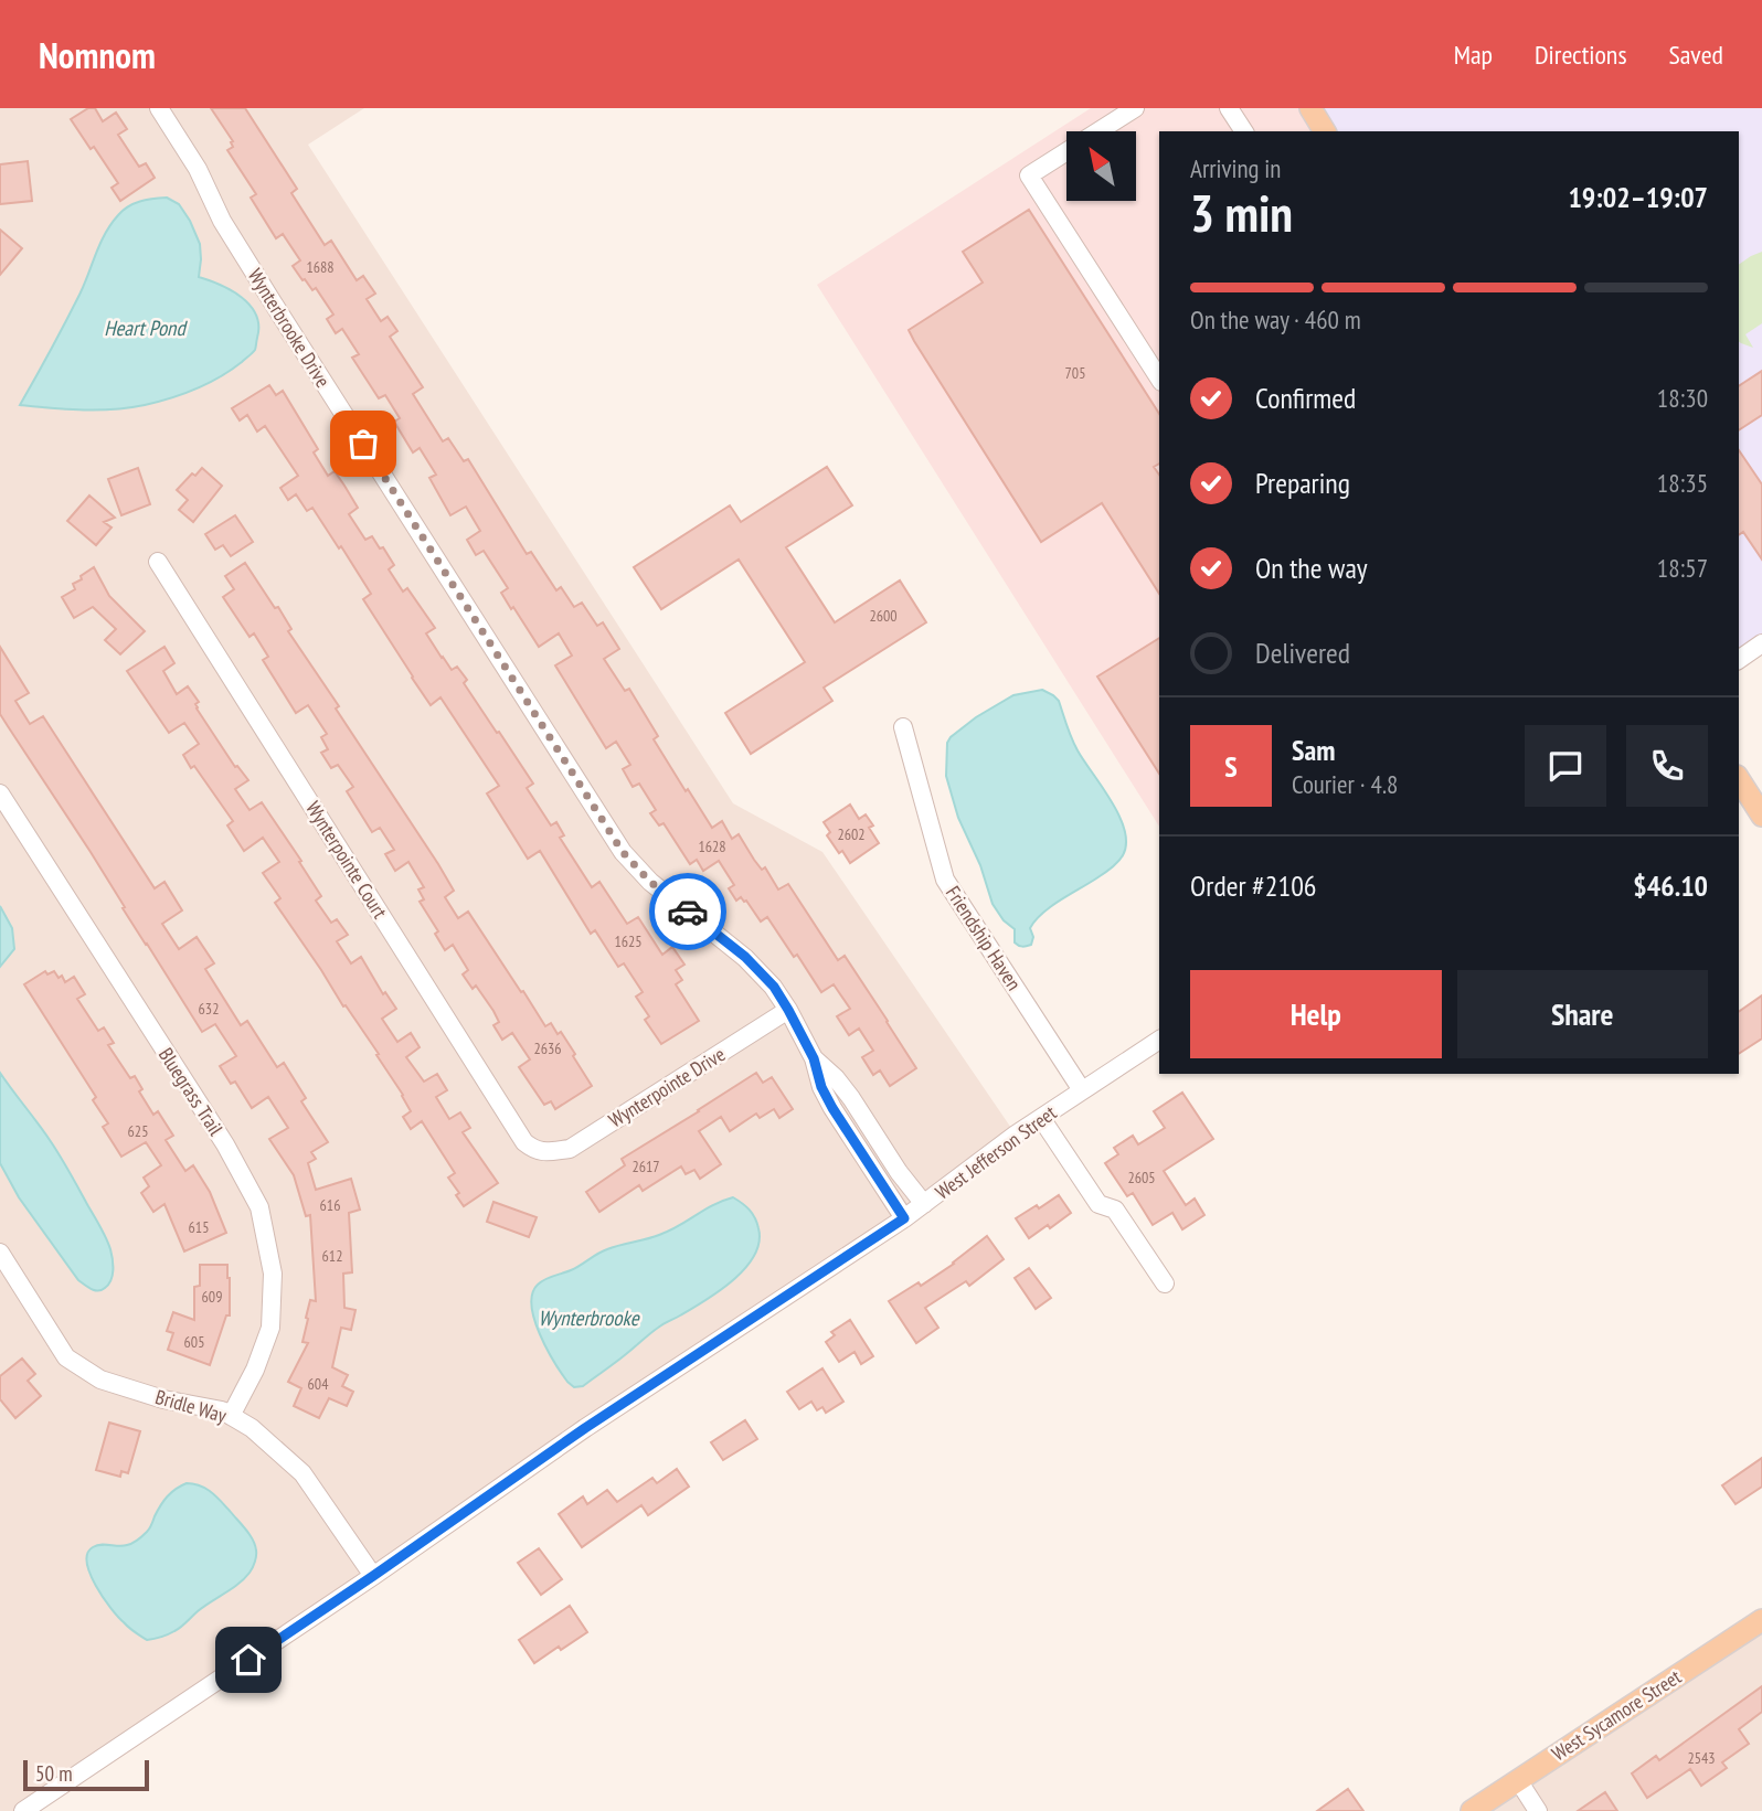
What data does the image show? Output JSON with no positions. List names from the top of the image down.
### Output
{
  "streets": {
    "main road": ["West Sycamore Street"],
    "street": [
      "Wynterbrooke Drive",
      "Wynterpointe Court",
      "Friendship Haven",
      "Wynterpointe Drive",
      "Bluegrass Trail",
      "West Jefferson Street",
      "Bridle Way"
    ]
  },
  "crossings": [
    ["Wynterbrooke Drive", "Wynterpointe Drive"],
    ["Wynterbrooke Drive", "West Jefferson Street"],
    ["Wynterpointe Court", "Wynterpointe Drive"],
    ["Friendship Haven", "West Jefferson Street"],
    ["Bluegrass Trail", "Bridle Way"],
    ["West Jefferson Street", "Bridle Way"]
  ],
  "water": ["Heart Pond", "Wynterbrooke"],
  "house_numbers": [
    "1688",
    "705",
    "2600",
    "2602",
    "1628",
    "1625",
    "632",
    "2636",
    "625",
    "2617",
    "2605",
    "616",
    "615",
    "612",
    "609",
    "605",
    "604",
    "2543"
  ],
  "scale_bar": "50 m",
  "north": "top left",
  "page": {
    "header": "Nomnom",
    "nav": ["Map", "Directions", "Saved"],
    "heading": ["3 min", "Arriving in", "19:02–19:07"],
    "panel": [
      "Sam",
      "Courier · 4.8",
      "Order #2106",
      "$46.10"
    ],
    "bar": "On the way · 460 m",
    "list": [
      ["Confirmed", "18:30"],
      ["Preparing", "18:35"],
      ["On the way", "18:57"],
      "Delivered"
    ],
    "round": "S",
    "buttons": ["Help", "Share"],
    "scale": "50 m"
  }
}
